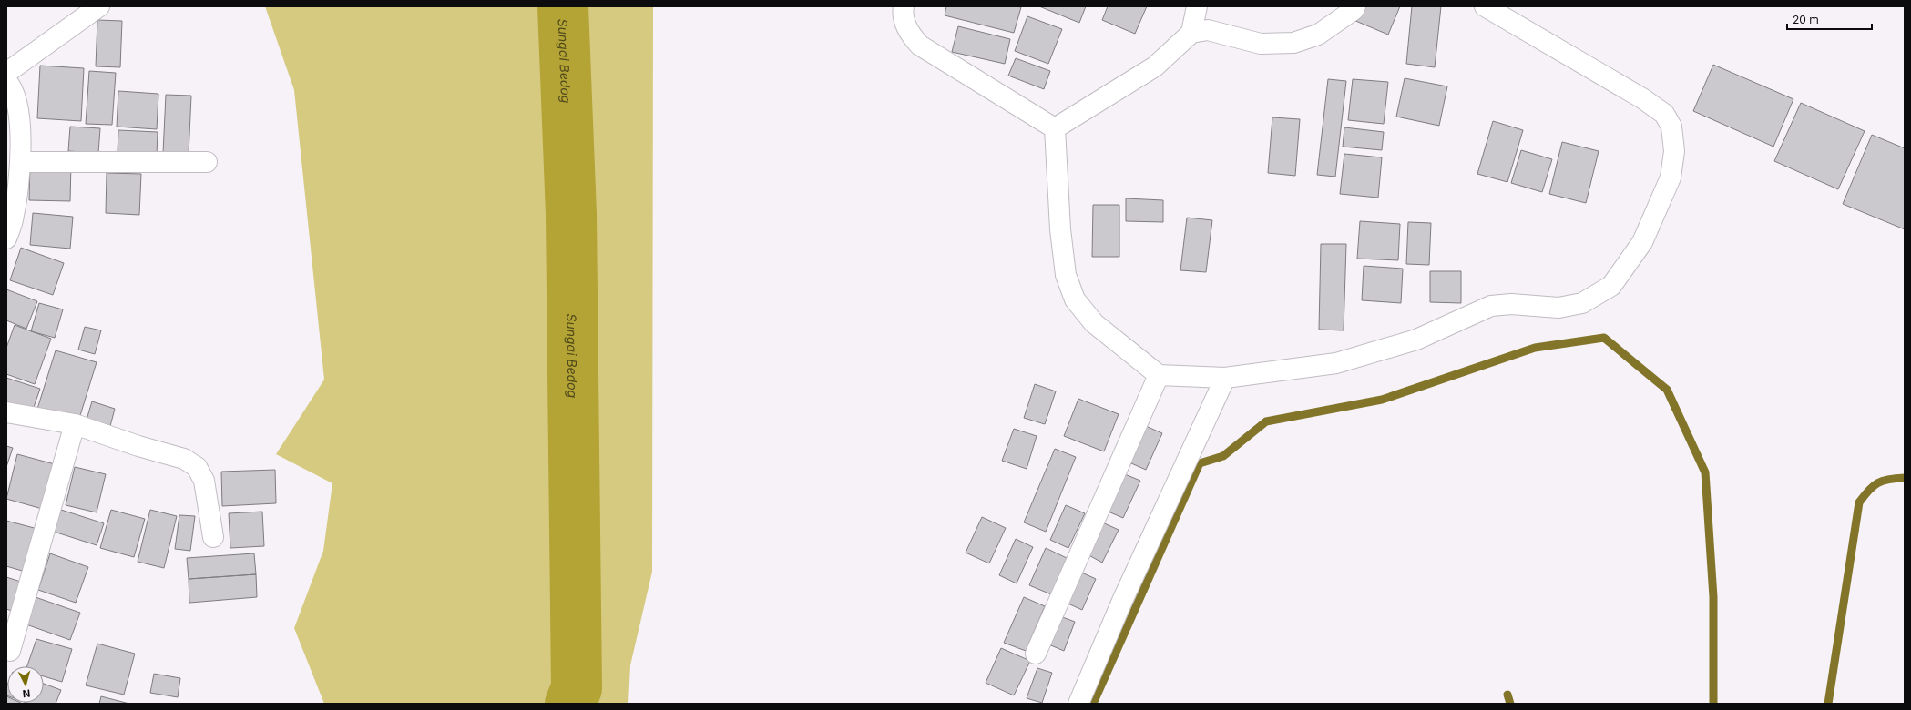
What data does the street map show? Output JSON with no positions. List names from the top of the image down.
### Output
{
  "water": ["Sungai Bedog"],
  "scale_bar": "20 m",
  "north": "bottom"
}
